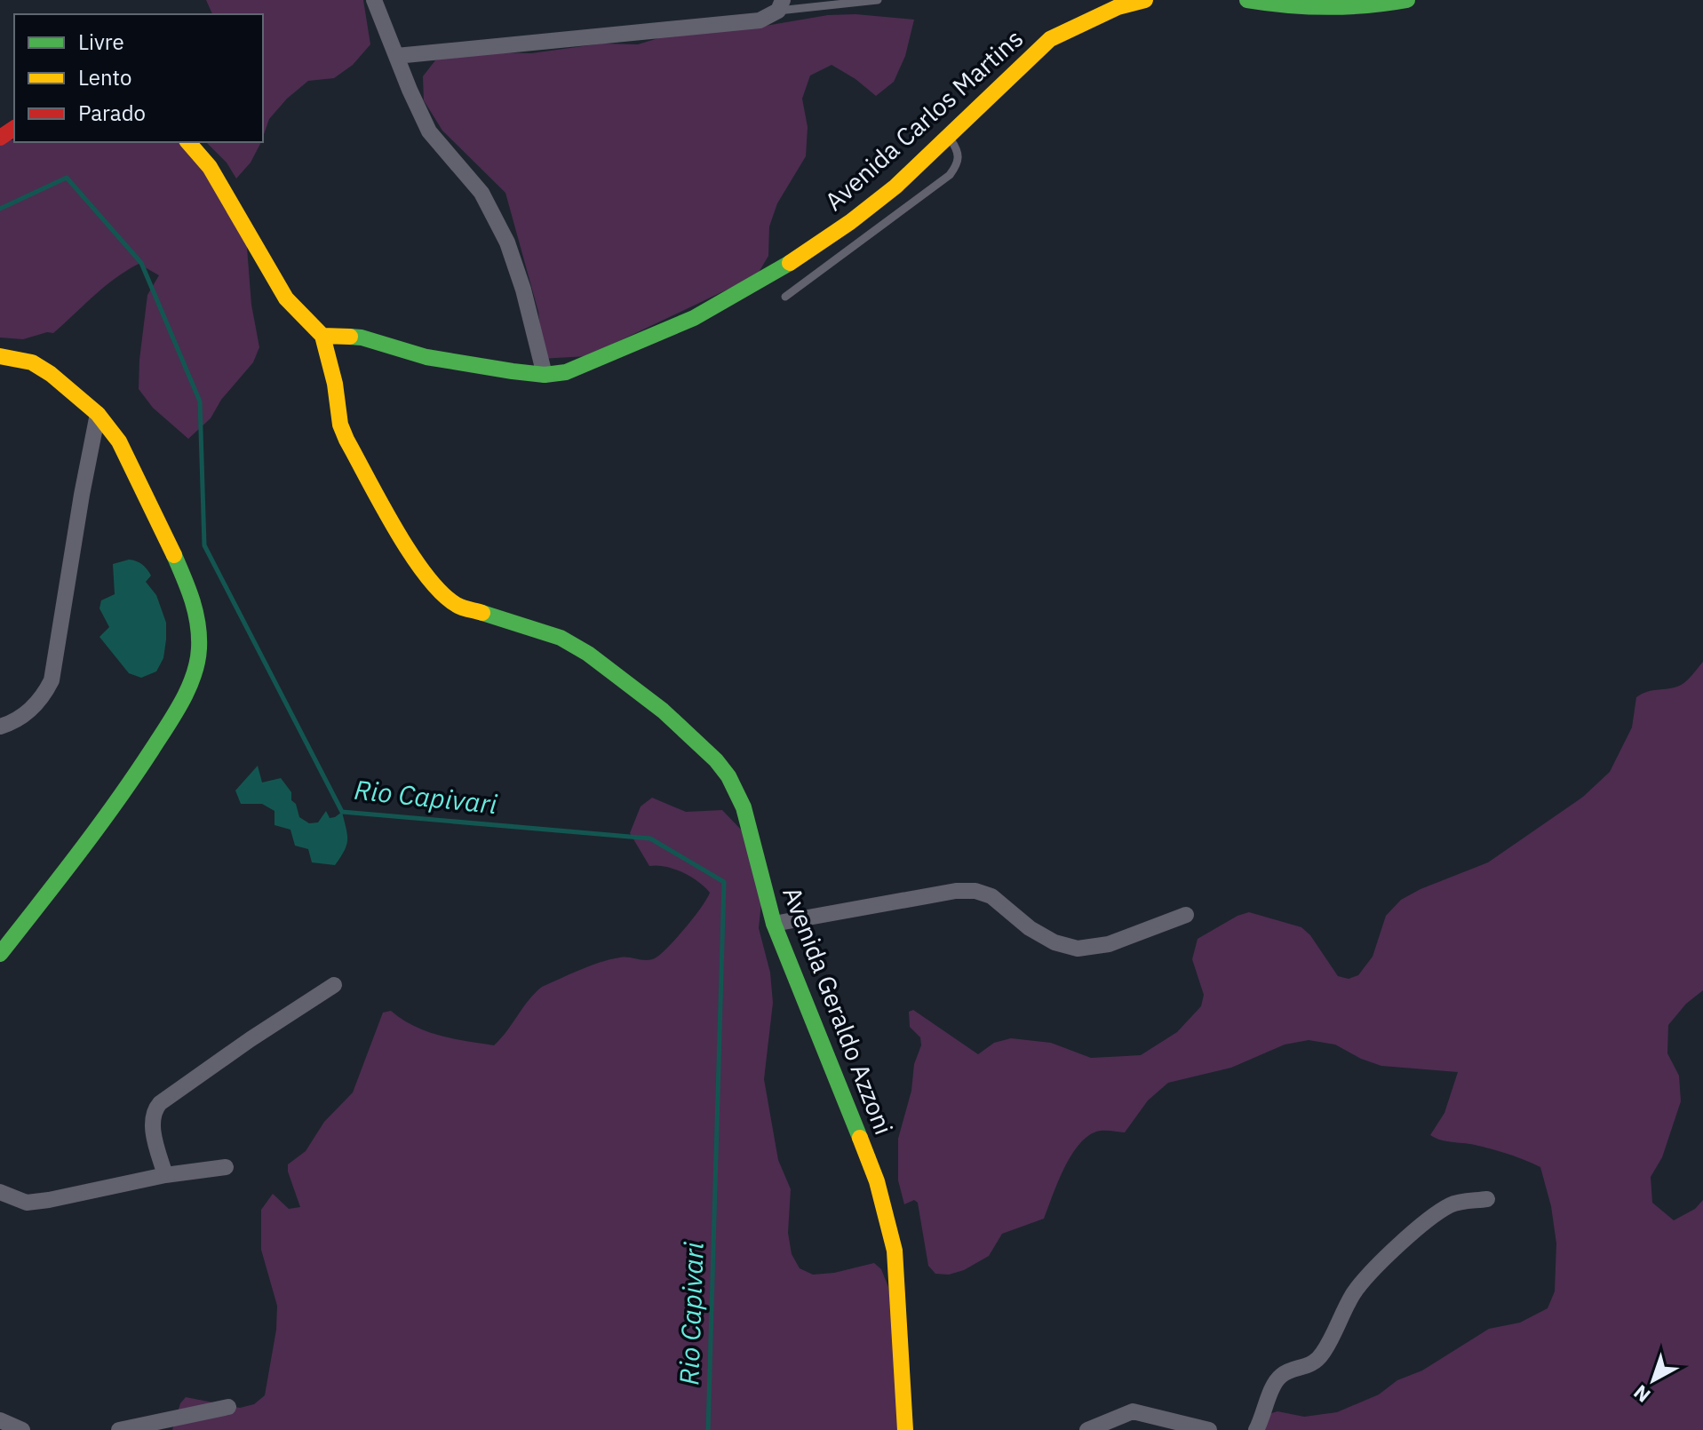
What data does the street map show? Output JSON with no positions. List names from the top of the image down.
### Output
{
  "streets": {
    "street": ["Avenida Carlos Martins", "Avenida Geraldo Azzoni"]
  },
  "crossings": [
    ["Avenida Carlos Martins", "Avenida Geraldo Azzoni"]
  ],
  "water": ["Rio Capivari"],
  "legend": ["Livre", "Lento", "Parado"],
  "north": "bottom left"
}
